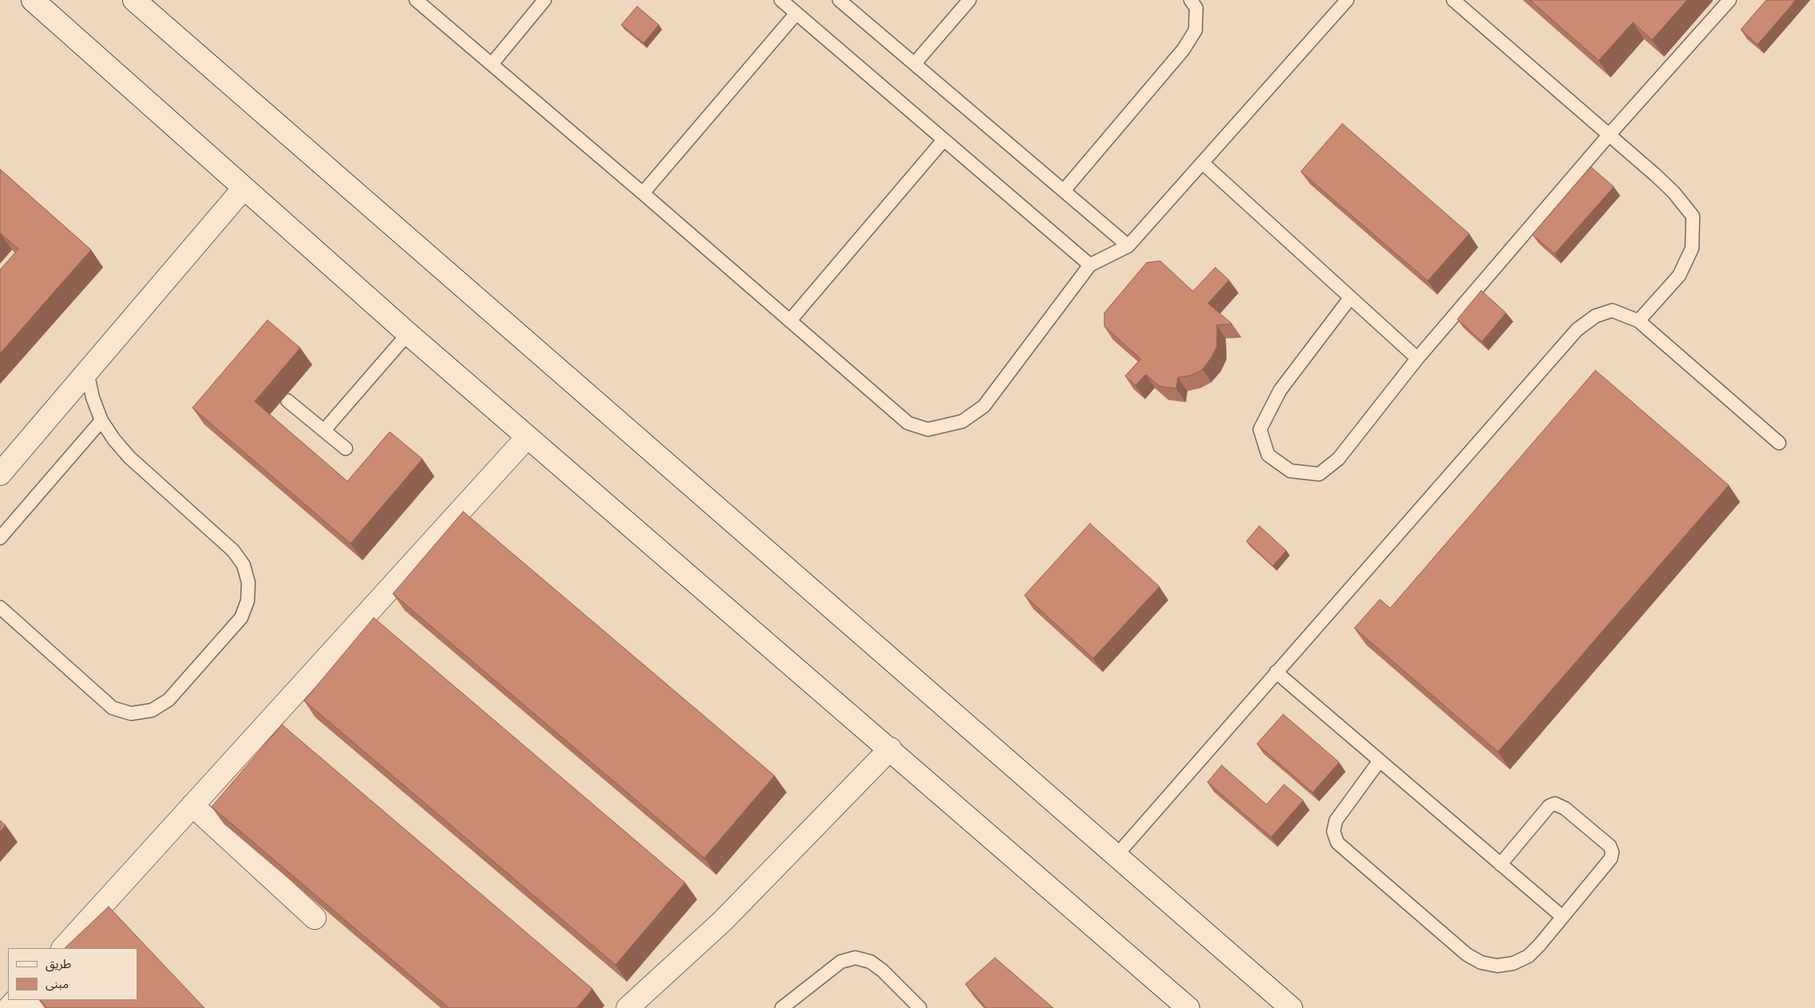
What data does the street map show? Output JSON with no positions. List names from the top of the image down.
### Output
{
  "legend": ["طريق", "مبنى"]
}
